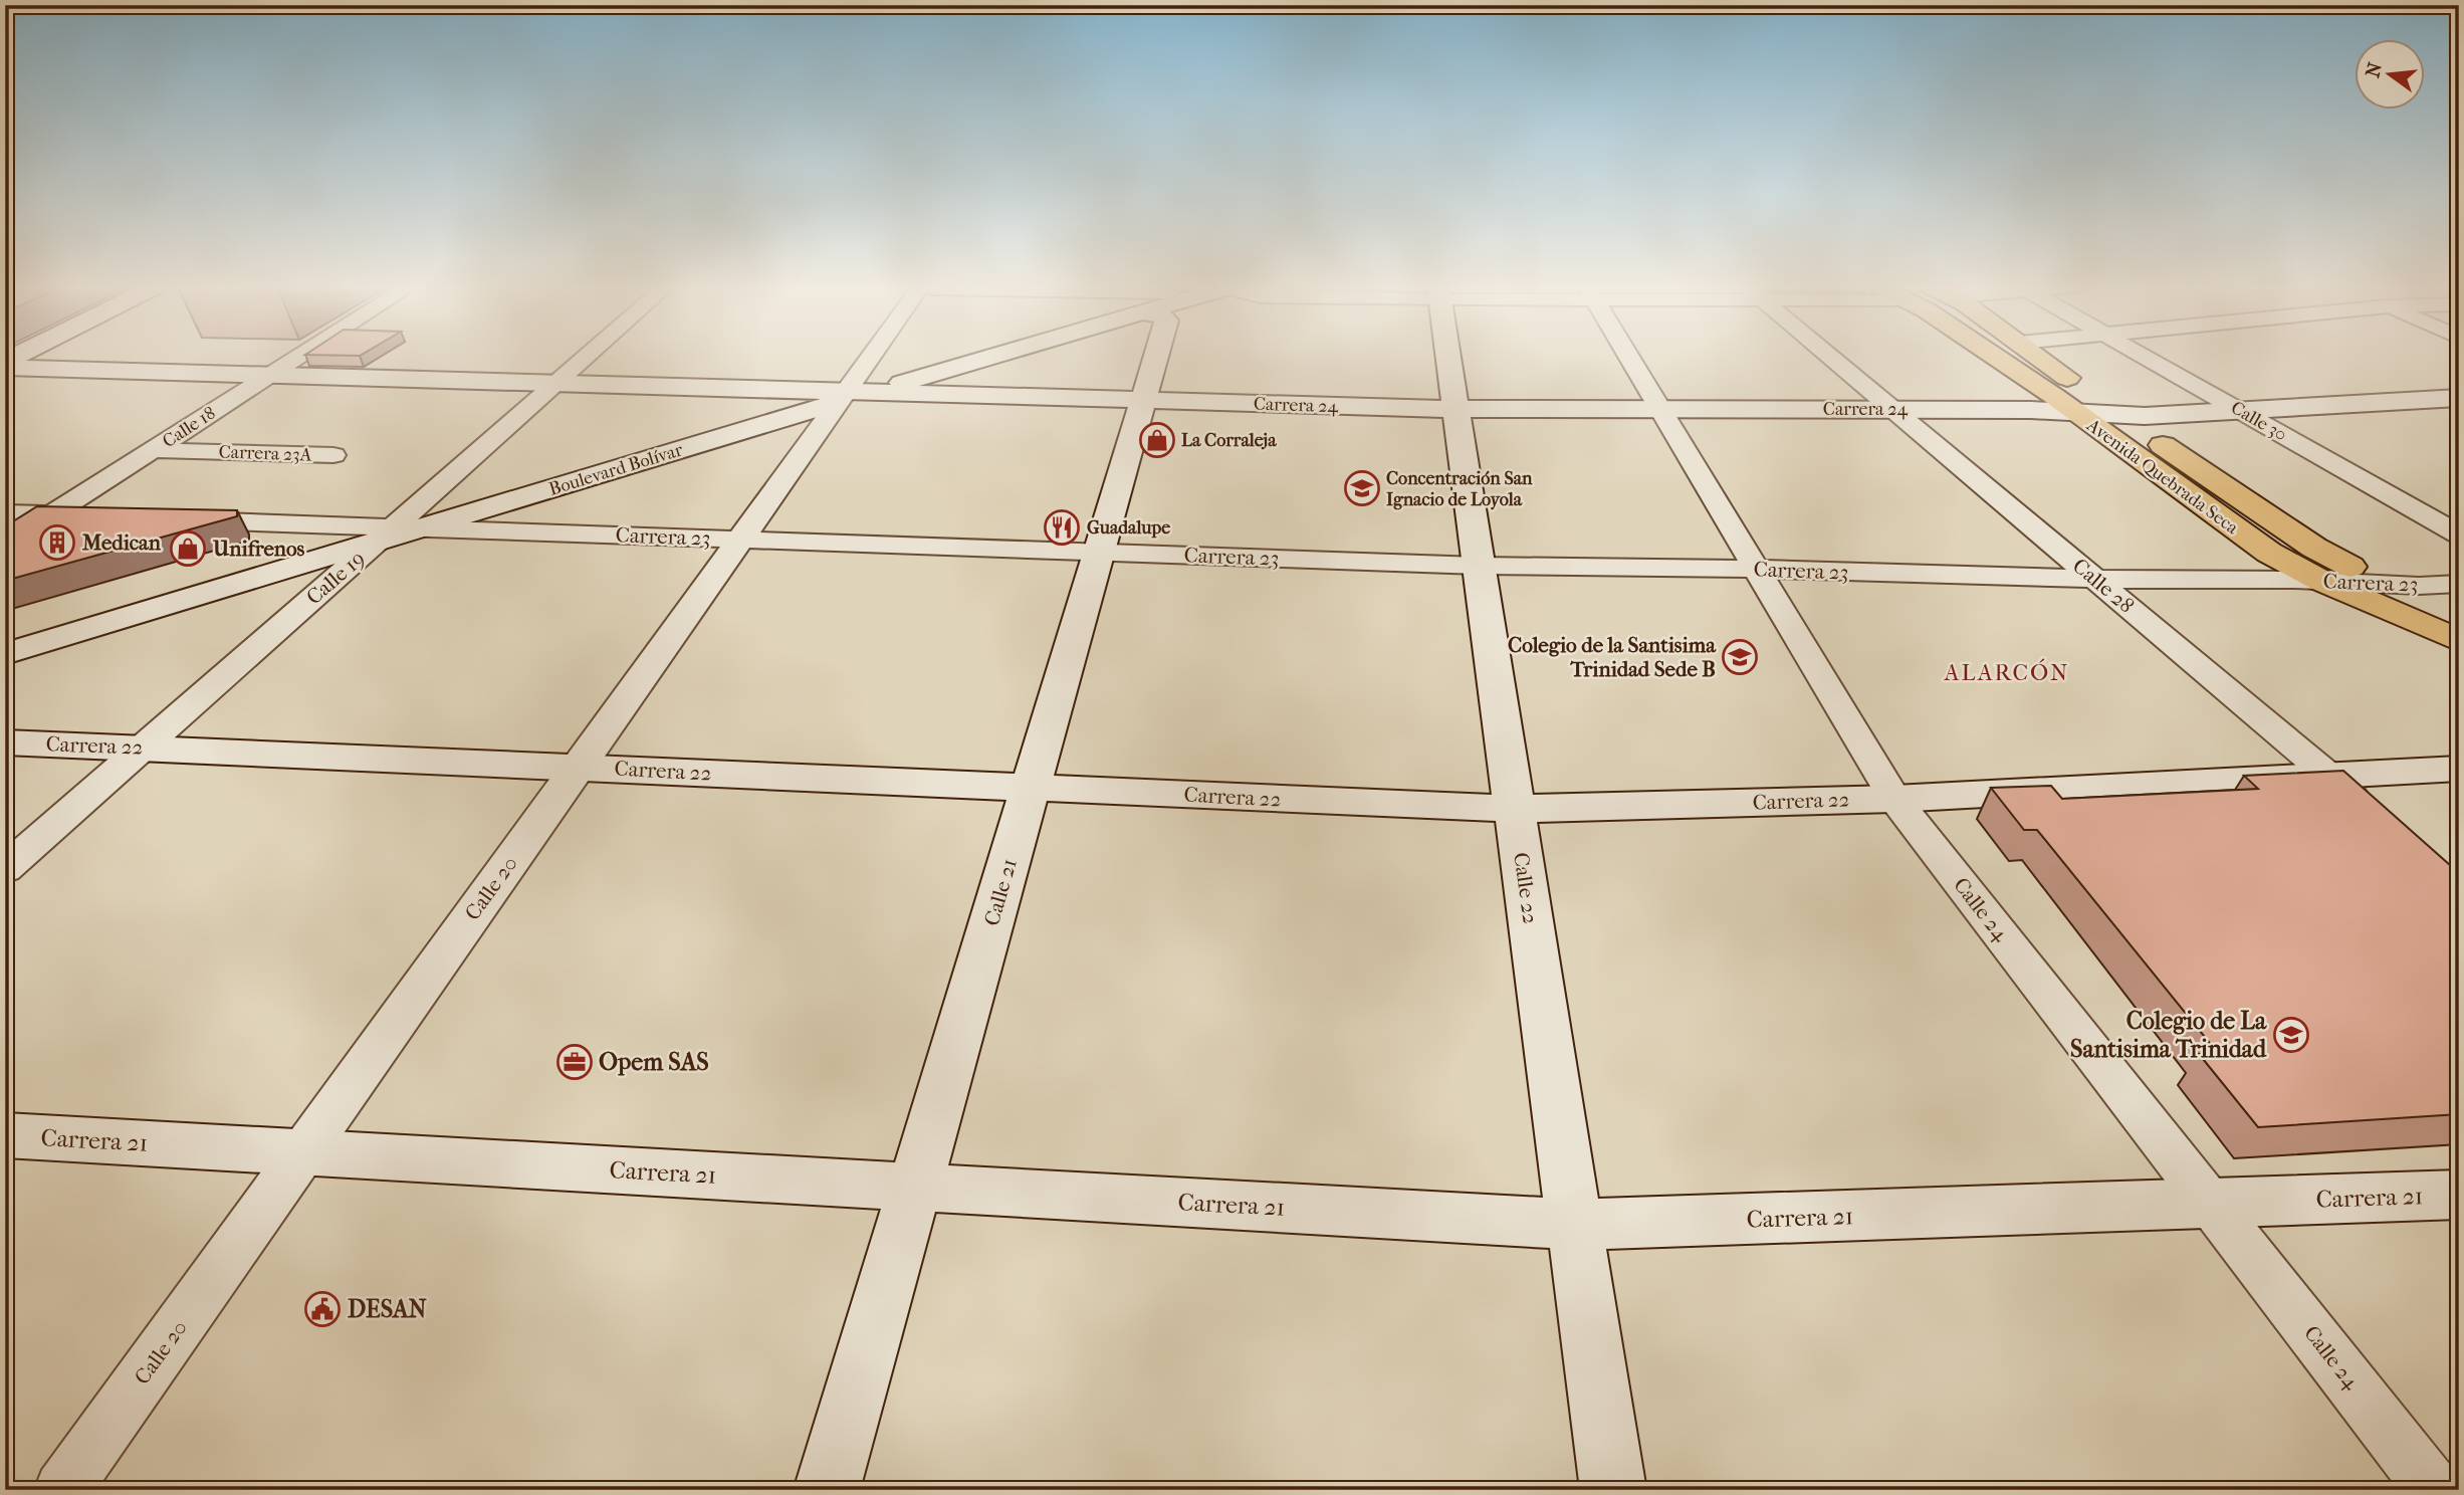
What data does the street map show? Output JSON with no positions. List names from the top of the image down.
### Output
{
  "streets": {
    "main road": ["Avenida Quebrada Seca"],
    "street": [
      "Carrera 24",
      "Calle 30",
      "Calle 18",
      "Carrera 23A",
      "Boulevard Bolívar",
      "Carrera 23",
      "Calle 19",
      "Calle 28",
      "Carrera 22",
      "Calle 20",
      "Calle 22",
      "Calle 21",
      "Calle 24",
      "Carrera 21"
    ]
  },
  "crossings": [
    ["Carrera 24", "Calle 30"],
    ["Carrera 24", "Calle 18"],
    ["Carrera 24", "Boulevard Bolívar"],
    ["Carrera 24", "Avenida Quebrada Seca"],
    ["Carrera 24", "Calle 19"],
    ["Carrera 24", "Calle 28"],
    ["Carrera 24", "Calle 20"],
    ["Carrera 24", "Calle 22"],
    ["Carrera 24", "Calle 21"],
    ["Carrera 24", "Calle 24"],
    ["Calle 18", "Carrera 23A"],
    ["Boulevard Bolívar", "Carrera 23"],
    ["Boulevard Bolívar", "Calle 19"],
    ["Boulevard Bolívar", "Calle 20"],
    ["Avenida Quebrada Seca", "Carrera 23"],
    ["Carrera 23", "Calle 19"],
    ["Carrera 23", "Calle 28"],
    ["Carrera 23", "Calle 20"],
    ["Carrera 23", "Calle 22"],
    ["Carrera 23", "Calle 21"],
    ["Carrera 23", "Calle 24"],
    ["Calle 19", "Carrera 22"],
    ["Calle 28", "Carrera 22"],
    ["Carrera 22", "Calle 20"],
    ["Carrera 22", "Calle 22"],
    ["Carrera 22", "Calle 21"],
    ["Carrera 22", "Calle 24"],
    ["Calle 20", "Carrera 21"],
    ["Calle 22", "Carrera 21"],
    ["Calle 21", "Carrera 21"],
    ["Calle 24", "Carrera 21"]
  ],
  "districts": ["ALARCÓN"],
  "places": {
    "shop": ["La Corraleja", "Unifrenos"],
    "school or university": ["Concentración San Ignacio de Loyola", "Colegio de la Santisima Trinidad Sede B", "Colegio de La Santisima Trinidad"],
    "restaurant": ["Guadalupe"],
    "building": ["Medican"],
    "office": ["Opem SAS"],
    "public building": ["DESAN"]
  },
  "north": "left"
}
